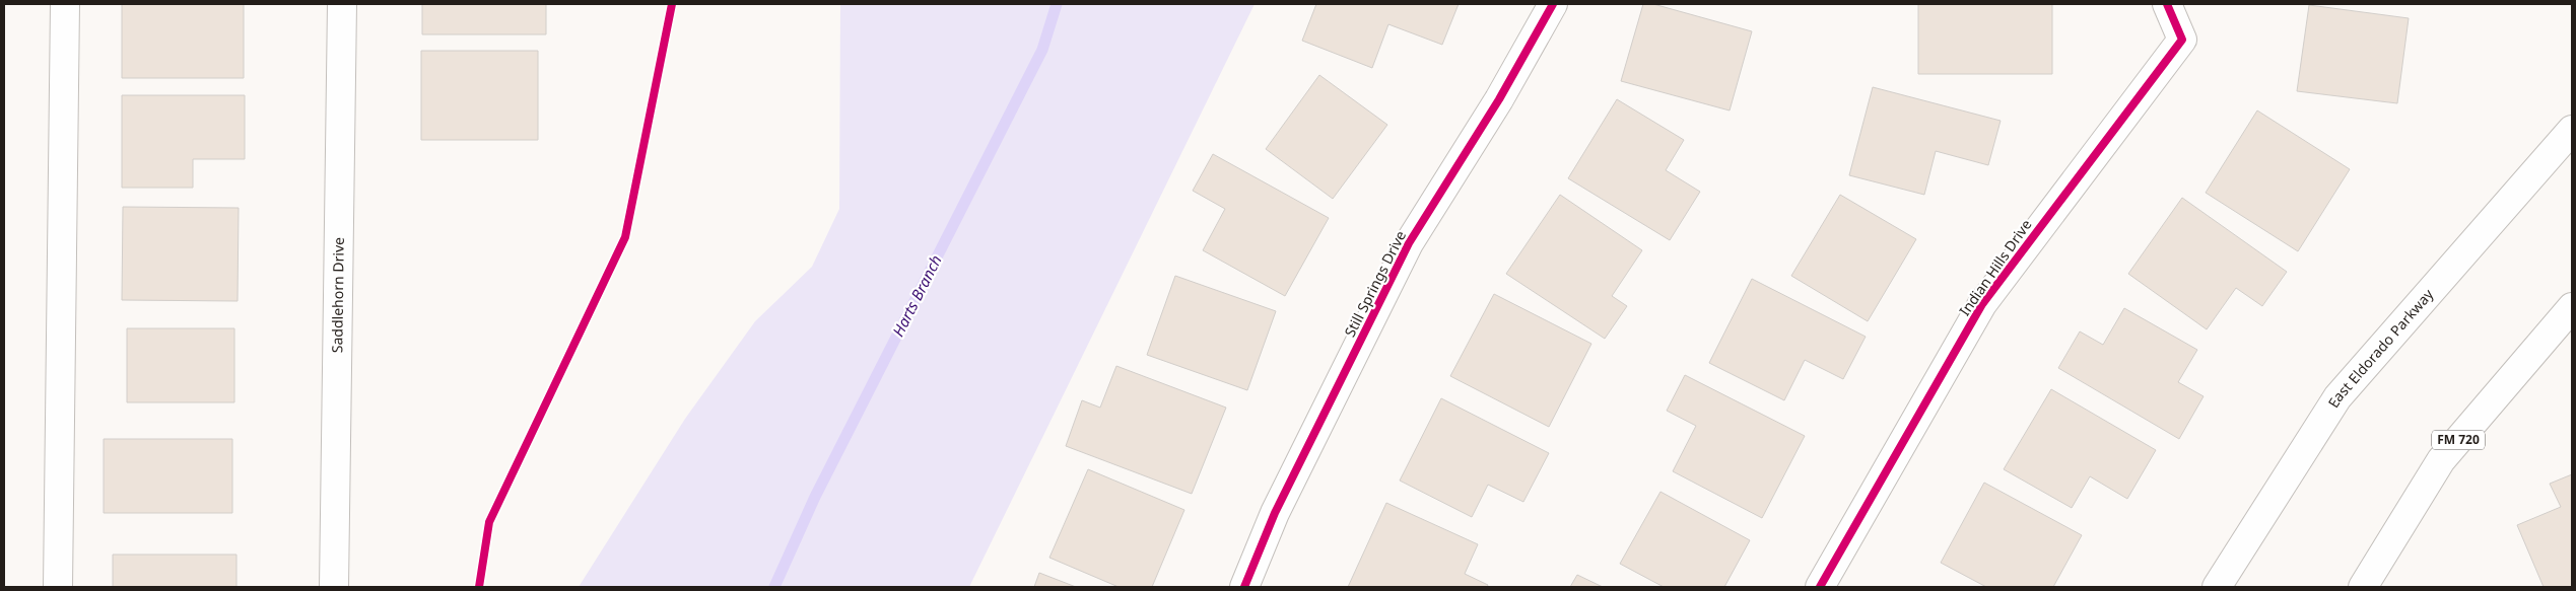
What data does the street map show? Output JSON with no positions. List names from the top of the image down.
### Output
{
  "streets": {
    "street": [
      "Indian Hills Drive",
      "Still Springs Drive",
      "Saddlehorn Drive",
      "East Eldorado Parkway",
      "FM 720"
    ]
  },
  "water": ["Harts Branch"]
}
